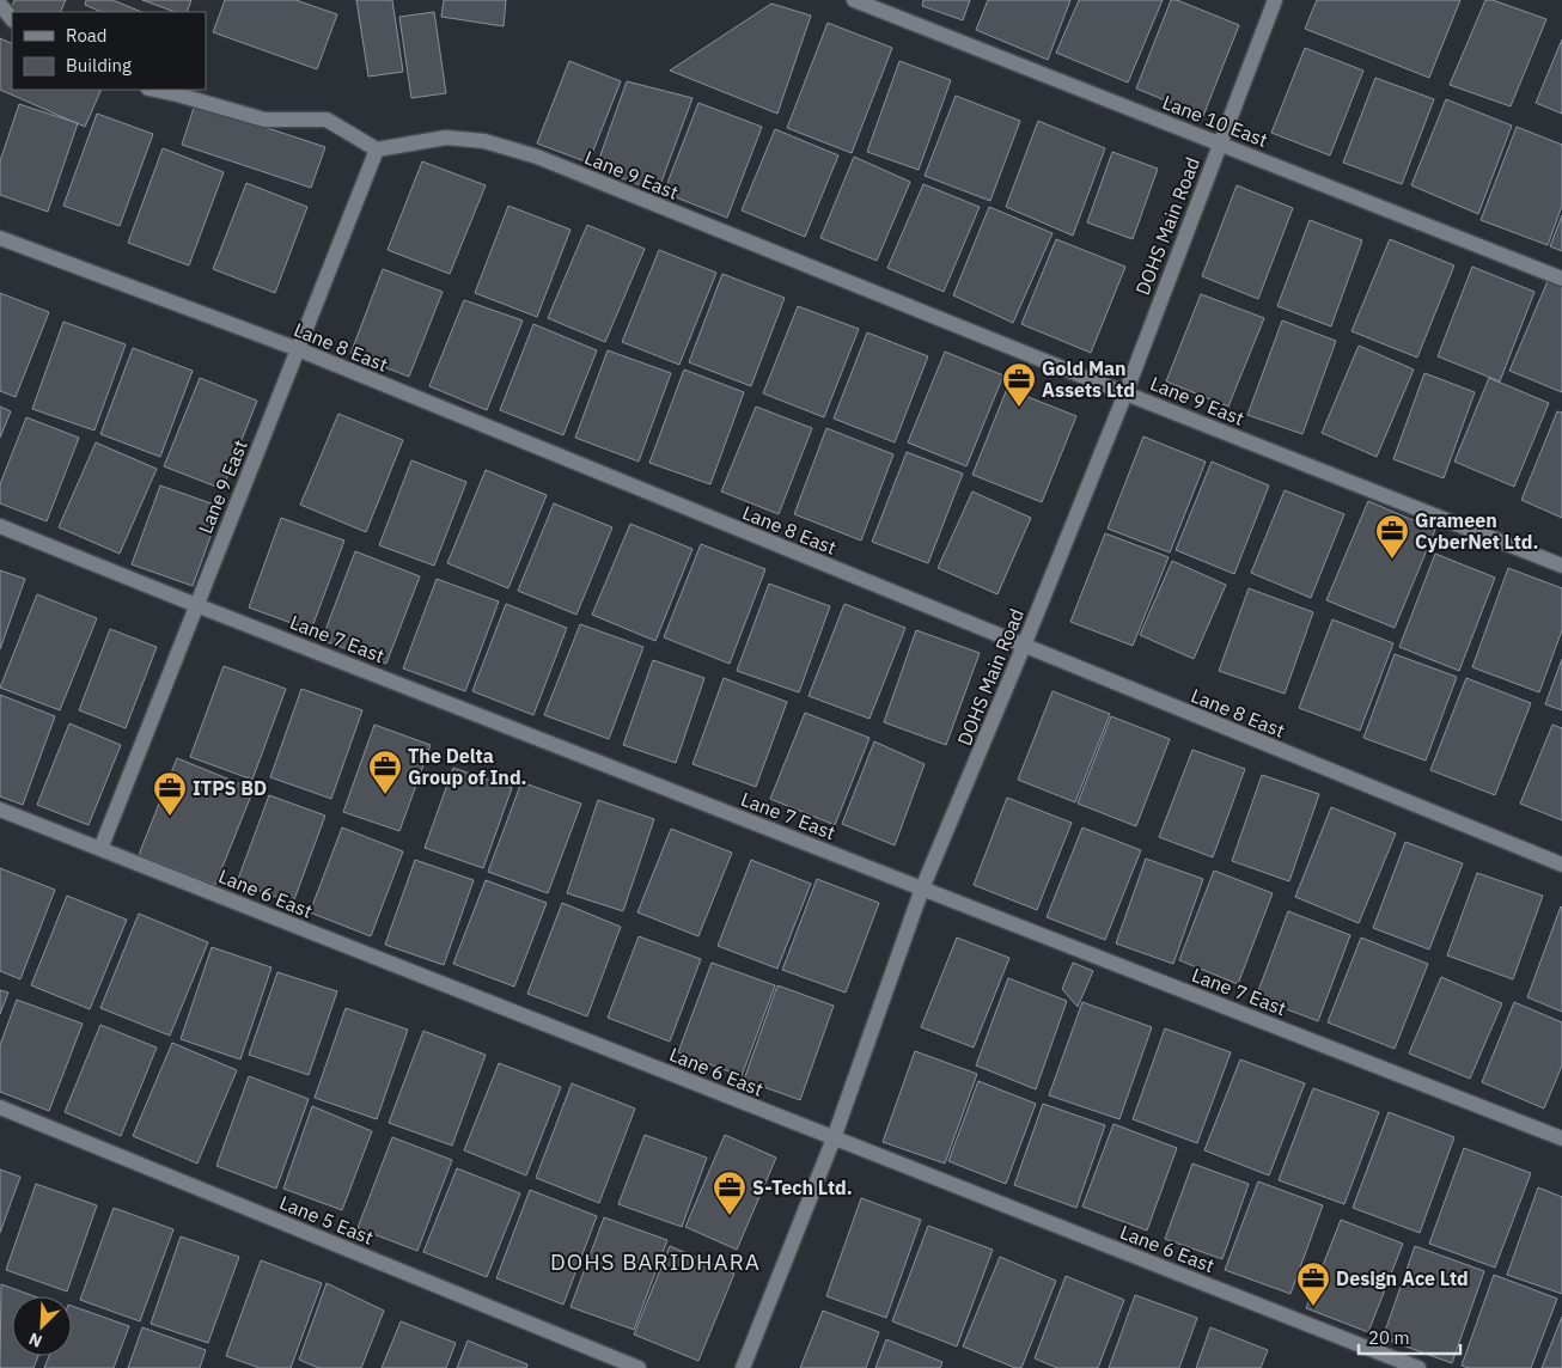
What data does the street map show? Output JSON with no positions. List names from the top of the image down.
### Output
{
  "streets": {
    "street": [
      "Lane 10 East",
      "Lane 9 East",
      "DOHS Main Road",
      "Lane 8 East",
      "Lane 7 East",
      "Lane 6 East",
      "Lane 5 East"
    ]
  },
  "crossings": [
    ["Lane 10 East", "DOHS Main Road"],
    ["Lane 9 East", "DOHS Main Road"],
    ["Lane 9 East", "Lane 8 East"],
    ["Lane 9 East", "Lane 7 East"],
    ["Lane 9 East", "Lane 6 East"],
    ["DOHS Main Road", "Lane 8 East"],
    ["DOHS Main Road", "Lane 7 East"],
    ["DOHS Main Road", "Lane 6 East"]
  ],
  "districts": ["DOHS BARIDHARA"],
  "places": {
    "office": [
      "Gold Man Assets Ltd",
      "Grameen CyberNet Ltd.",
      "The Delta Group of Ind.",
      "ITPS BD",
      "S-Tech Ltd.",
      "Design Ace Ltd"
    ]
  },
  "legend": ["Road", "Building"],
  "scale_bar": "20 m",
  "north": "bottom left"
}
